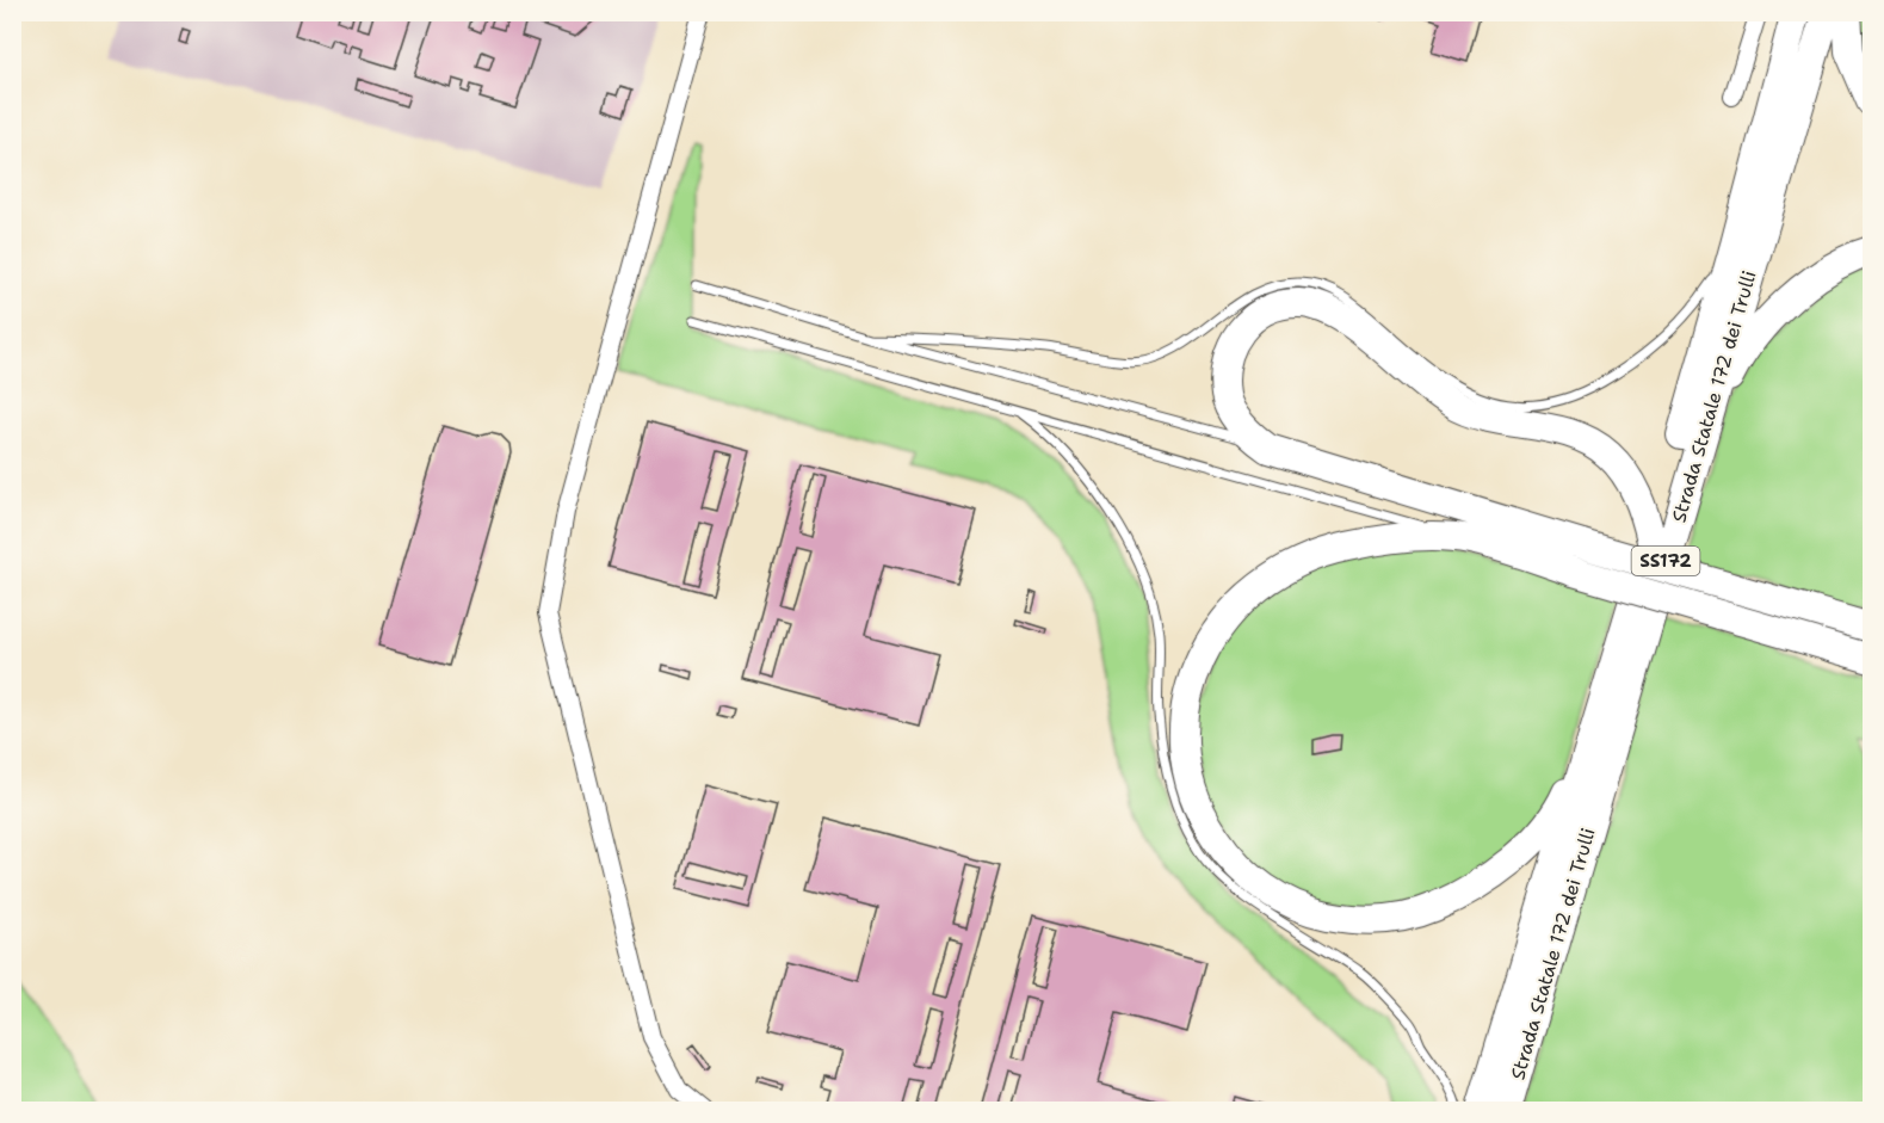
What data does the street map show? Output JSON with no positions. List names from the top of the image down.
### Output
{
  "streets": {
    "highway": ["Strada Statale 172 dei Trulli", "SS172"]
  }
}
